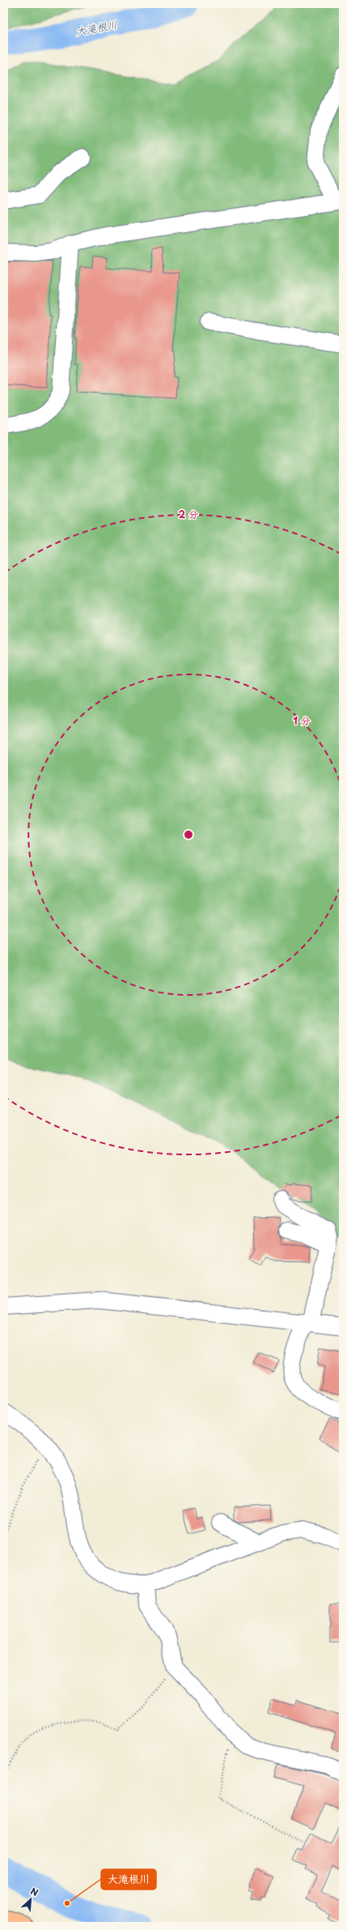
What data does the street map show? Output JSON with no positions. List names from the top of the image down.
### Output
{
  "water": ["大滝根川"],
  "places": ["大滝根川"],
  "north": "top right",
  "rings": ["2 分", "1 分"]
}
